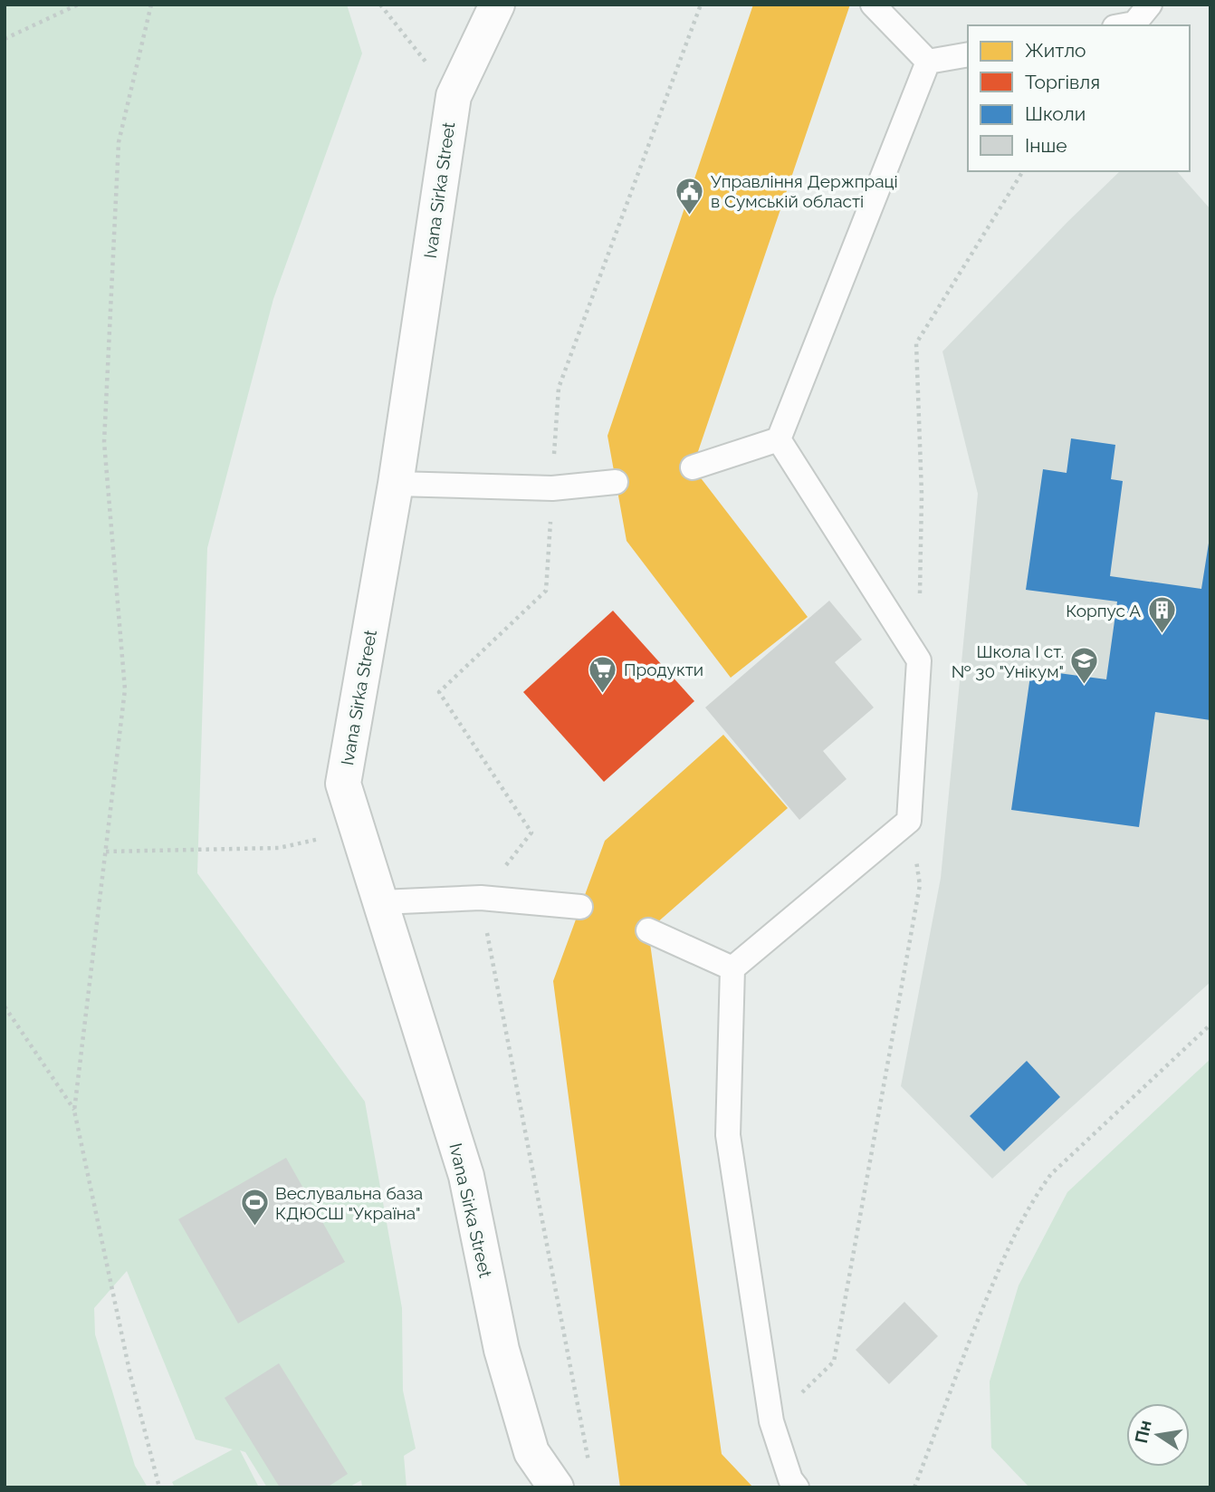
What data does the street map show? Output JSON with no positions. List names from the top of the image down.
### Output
{
  "streets": {
    "street": ["Ivana Sirka Street"]
  },
  "places": {
    "public building": ["Управління Держпраці в Сумській області"],
    "building": ["Корпус А"],
    "school or university": ["Школа І ст. № 30 \"Унікум\""],
    "supermarket": ["Продукти"],
    "sports": ["Веслувальна база КДЮСШ \"Україна\""]
  },
  "legend": [
    "Житло",
    "Торгівля",
    "Школи",
    "Інше"
  ],
  "north": "left"
}
